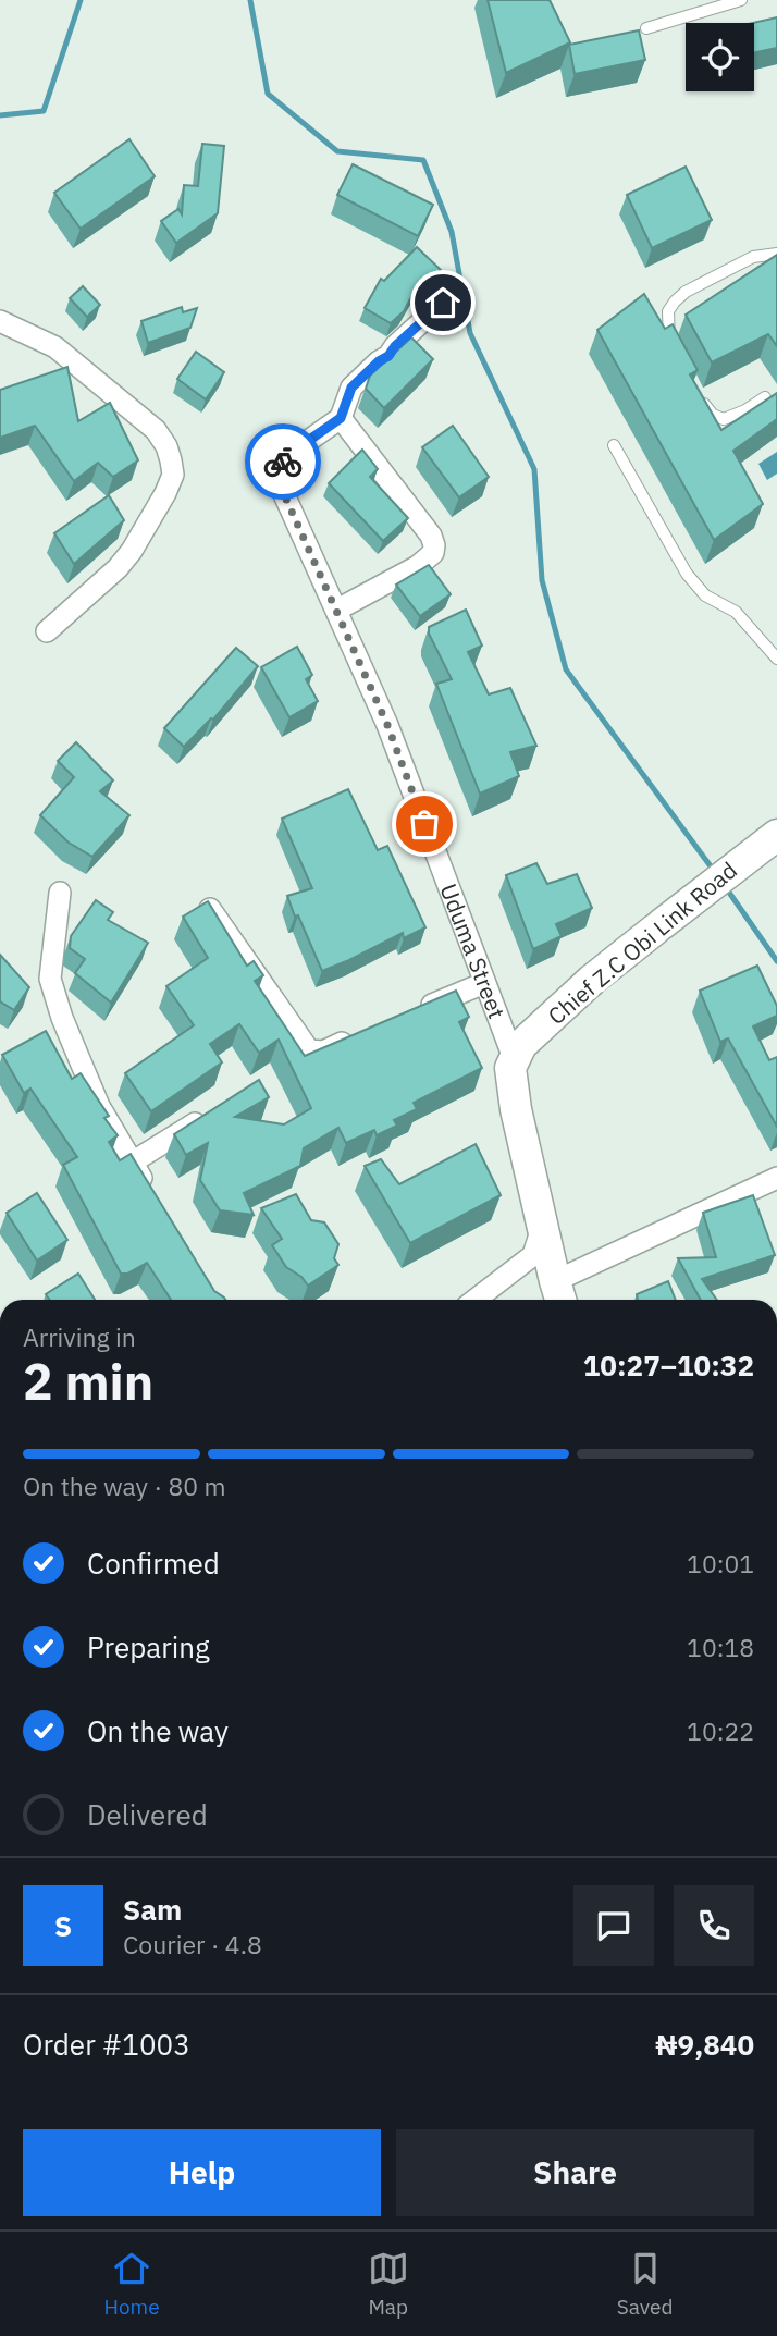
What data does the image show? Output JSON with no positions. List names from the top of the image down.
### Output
{
  "streets": {
    "street": ["Chief Z.C Obi Link Road", "Uduma Street"]
  },
  "crossings": [
    ["Chief Z.C Obi Link Road", "Uduma Street"]
  ],
  "page": {
    "heading": ["2 min", "Arriving in", "10:27–10:32"],
    "panel": [
      "Sam",
      "Courier · 4.8",
      "Order #1003",
      "₦9,840"
    ],
    "bar": "On the way · 80 m",
    "list": [
      ["Confirmed", "10:01"],
      ["Preparing", "10:18"],
      ["On the way", "10:22"],
      "Delivered"
    ],
    "round": "S",
    "buttons": ["Help", "Share"],
    "tabs": ["Home", "Map", "Saved"]
  }
}
